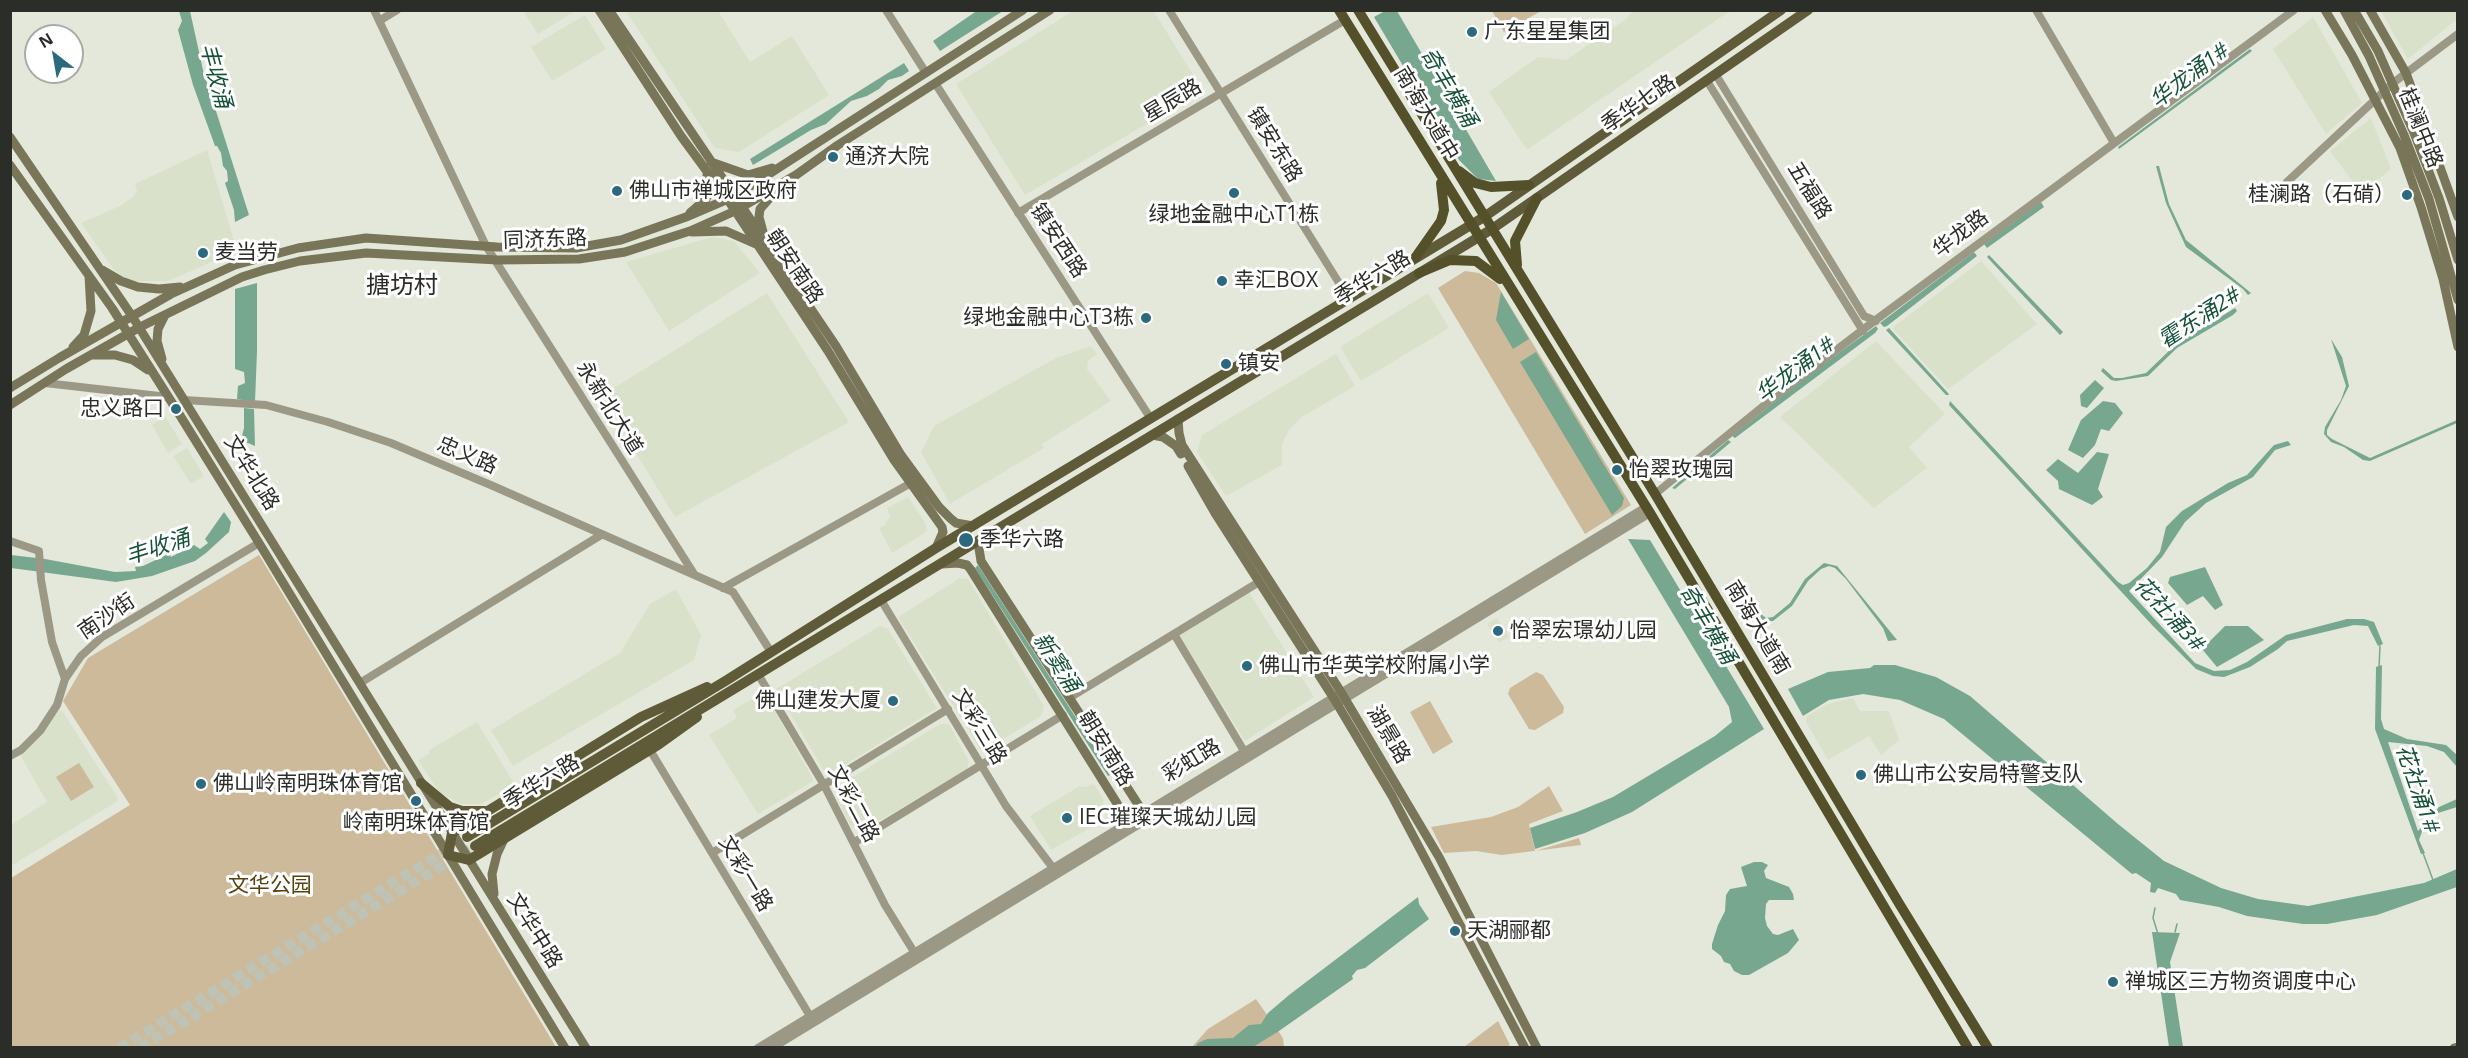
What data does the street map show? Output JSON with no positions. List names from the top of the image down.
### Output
{
  "streets": {
    "highway": ["南海大道中", "南海大道南"],
    "main road": [
      "季华七路",
      "桂澜中路",
      "同济东路",
      "朝安南路",
      "季华六路",
      "文华北路",
      "湖景路",
      "文华中路"
    ],
    "street": [
      "星辰路",
      "镇安东路",
      "五福路",
      "华龙路",
      "镇安西路",
      "永新北大道",
      "忠义路",
      "南沙街",
      "文彩三路",
      "彩虹路",
      "文彩二路",
      "文彩一路"
    ]
  },
  "crossings": [
    ["星辰路", "南海大道中"],
    ["星辰路", "镇安东路"],
    ["星辰路", "镇安西路"],
    ["季华七路", "南海大道中"],
    ["季华七路", "五福路"],
    ["季华七路", "季华六路"],
    ["季华七路", "南海大道南"],
    ["南海大道中", "季华六路"],
    ["南海大道中", "南海大道南"],
    ["镇安东路", "季华六路"],
    ["五福路", "华龙路"],
    ["华龙路", "南海大道南"],
    ["同济东路", "镇安西路"],
    ["同济东路", "朝安南路"],
    ["同济东路", "永新北大道"],
    ["同济东路", "文华北路"],
    ["镇安西路", "季华六路"],
    ["朝安南路", "季华六路"],
    ["朝安南路", "彩虹路"],
    ["季华六路", "忠义路"],
    ["季华六路", "南海大道南"],
    ["季华六路", "文彩三路"],
    ["季华六路", "湖景路"],
    ["季华六路", "文彩二路"],
    ["季华六路", "文华中路"],
    ["永新北大道", "忠义路"],
    ["忠义路", "文华北路"],
    ["文华北路", "南沙街"],
    ["文华北路", "文华中路"],
    ["南海大道南", "彩虹路"],
    ["文彩三路", "彩虹路"],
    ["湖景路", "彩虹路"],
    ["彩虹路", "文彩二路"],
    ["彩虹路", "文彩一路"]
  ],
  "districts": ["搪坊村"],
  "water": [
    "丰收涌",
    "华龙涌1#",
    "奇丰横涌",
    "霍东涌2#",
    "花社涌3#",
    "新窦涌",
    "花社涌1#"
  ],
  "parks": ["文华公园"],
  "places": [
    "广东星星集团",
    "通济大院",
    "佛山市禅城区政府",
    "绿地金融中心T1栋",
    "桂澜路（石𬒔）",
    "麦当劳",
    "幸汇BOX",
    "绿地金融中心T3栋",
    "镇安",
    "忠义路口",
    "怡翠玫瑰园",
    "季华六路",
    "怡翠宏璟幼儿园",
    "佛山市华英学校附属小学",
    "佛山建发大厦",
    "佛山市公安局特警支队",
    "佛山岭南明珠体育馆",
    "岭南明珠体育馆",
    "IEC璀璨天城幼儿园",
    "天湖郦都",
    "禅城区三方物资调度中心"
  ],
  "north": "top left"
}
